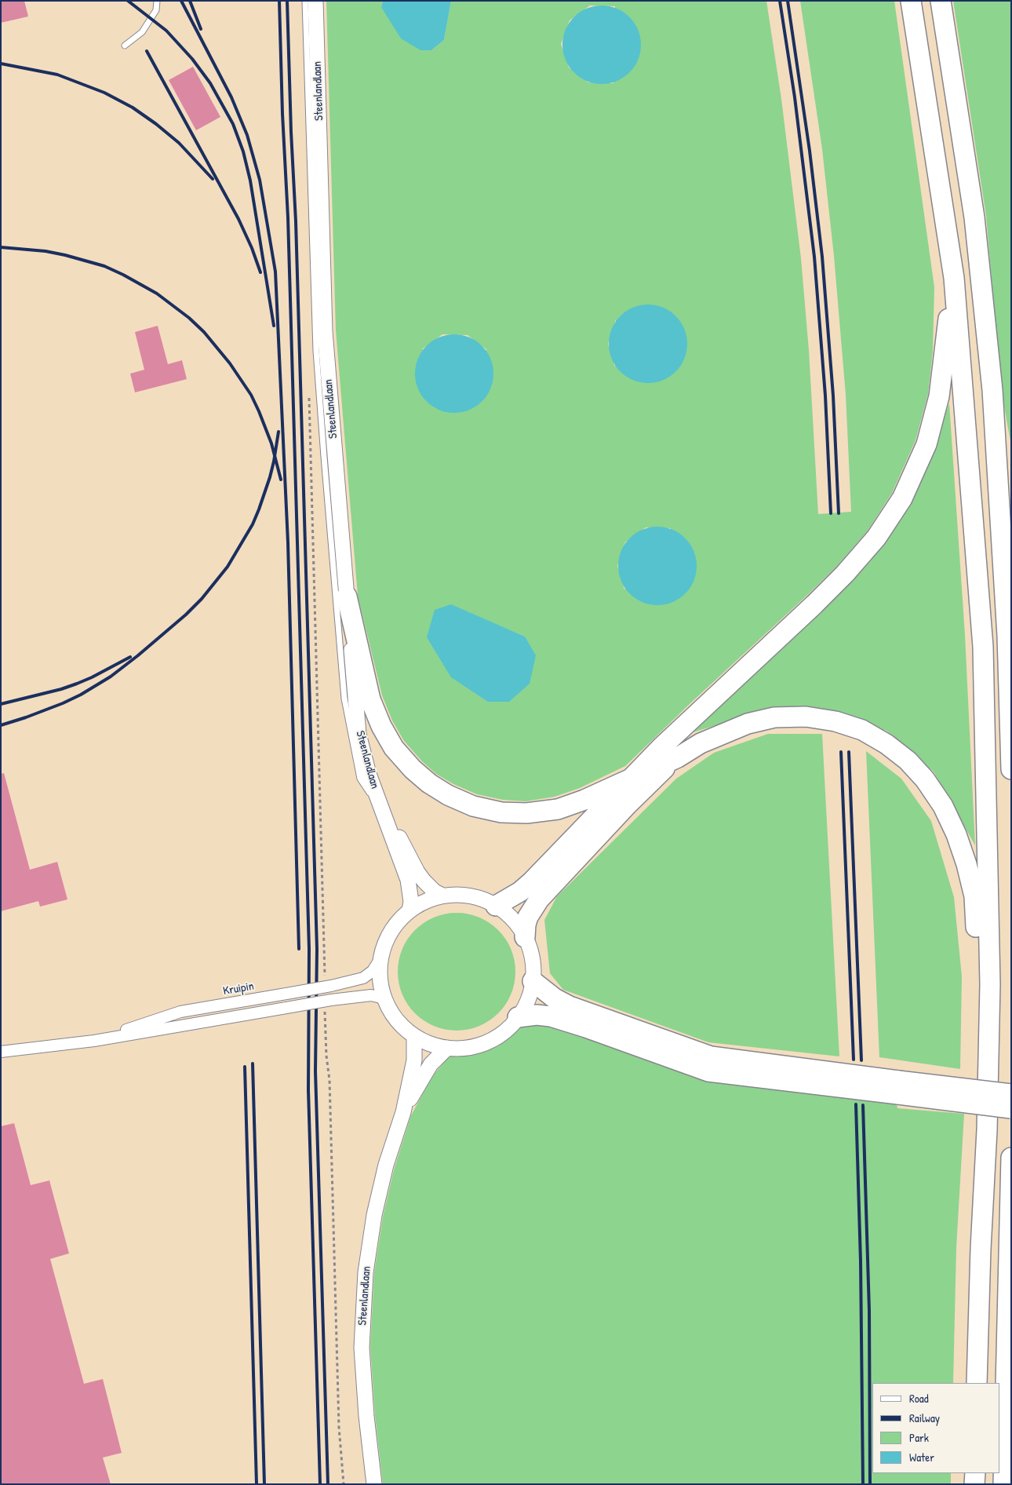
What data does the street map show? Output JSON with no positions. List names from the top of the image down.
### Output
{
  "streets": {
    "main road": ["Steenlandlaan"],
    "street": ["Kruipin"]
  },
  "legend": [
    "Road",
    "Railway",
    "Park",
    "Water"
  ]
}
